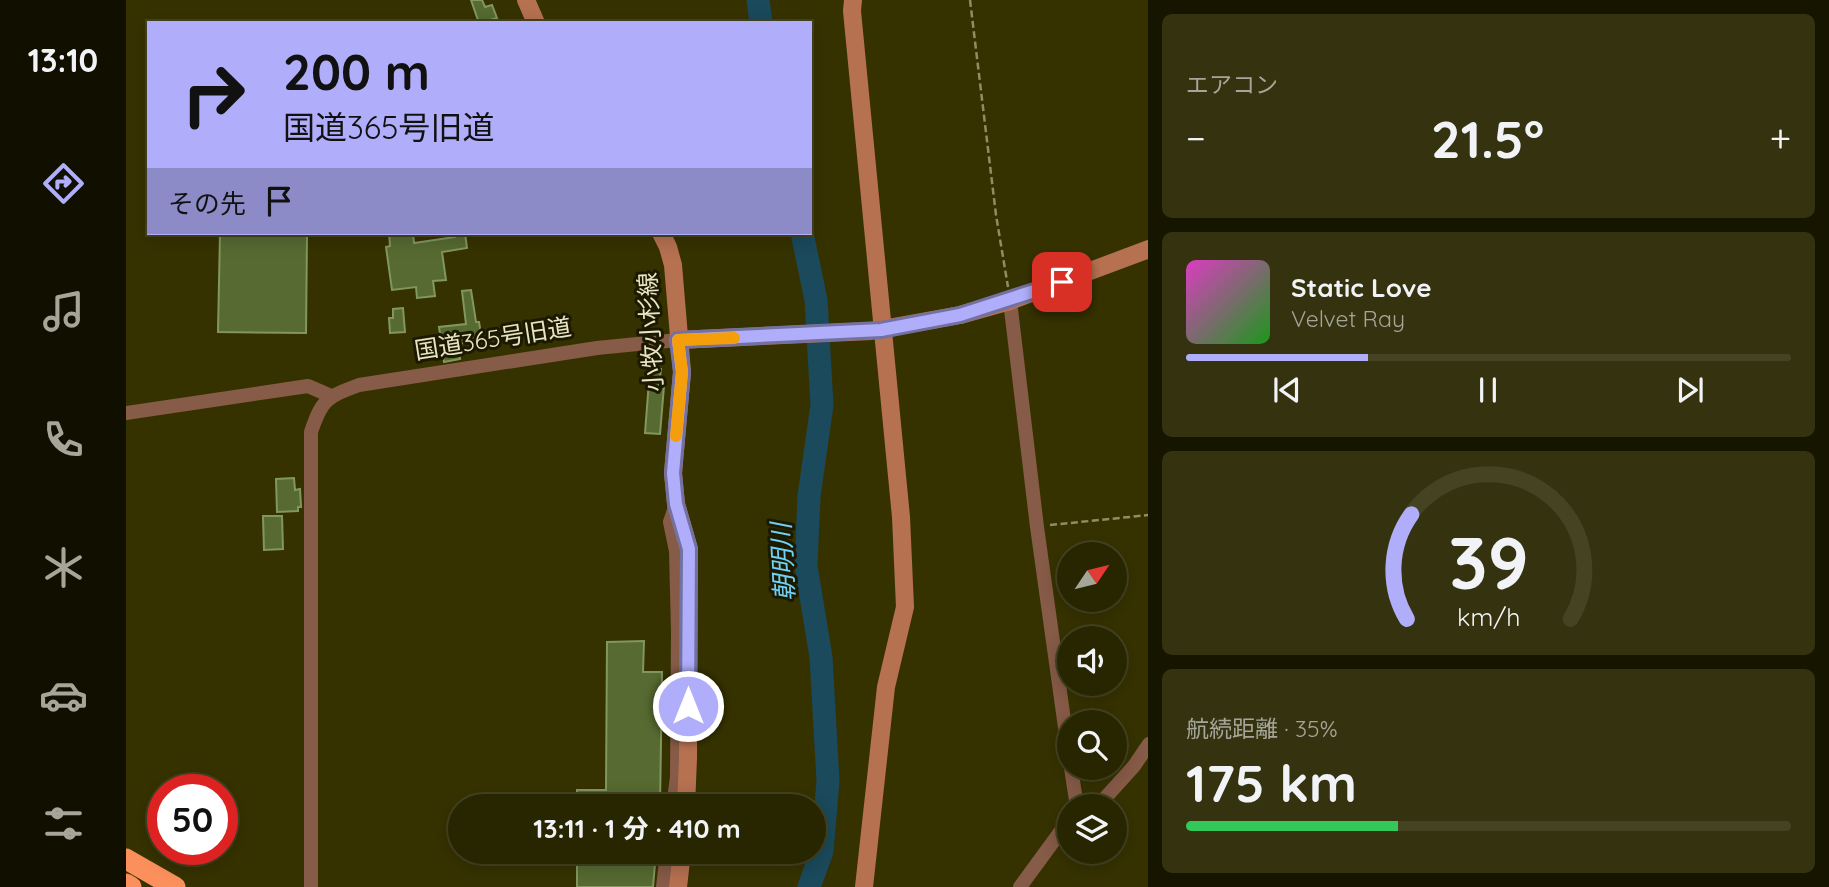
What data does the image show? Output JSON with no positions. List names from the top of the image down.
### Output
{
  "streets": {
    "street": ["小牧小杉線", "国道365号旧道"]
  },
  "crossings": [
    ["小牧小杉線", "国道365号旧道"]
  ],
  "water": ["朝明川"],
  "north": "top right",
  "page": {
    "tabs": "13:10",
    "tile": [
      "エアコン",
      ["航続距離 · 35%", "175 km"]
    ],
    "turn": ["200 m", "国道365号旧道"],
    "heat": ["−", "21.5°", "+"],
    "then": "その先",
    "song": ["Static Love", "Velvet Ray"],
    "limit": "50",
    "trip": "13:11 · 1 分 · 410 m",
    "gauge": ["39", "km/h"]
  }
}
